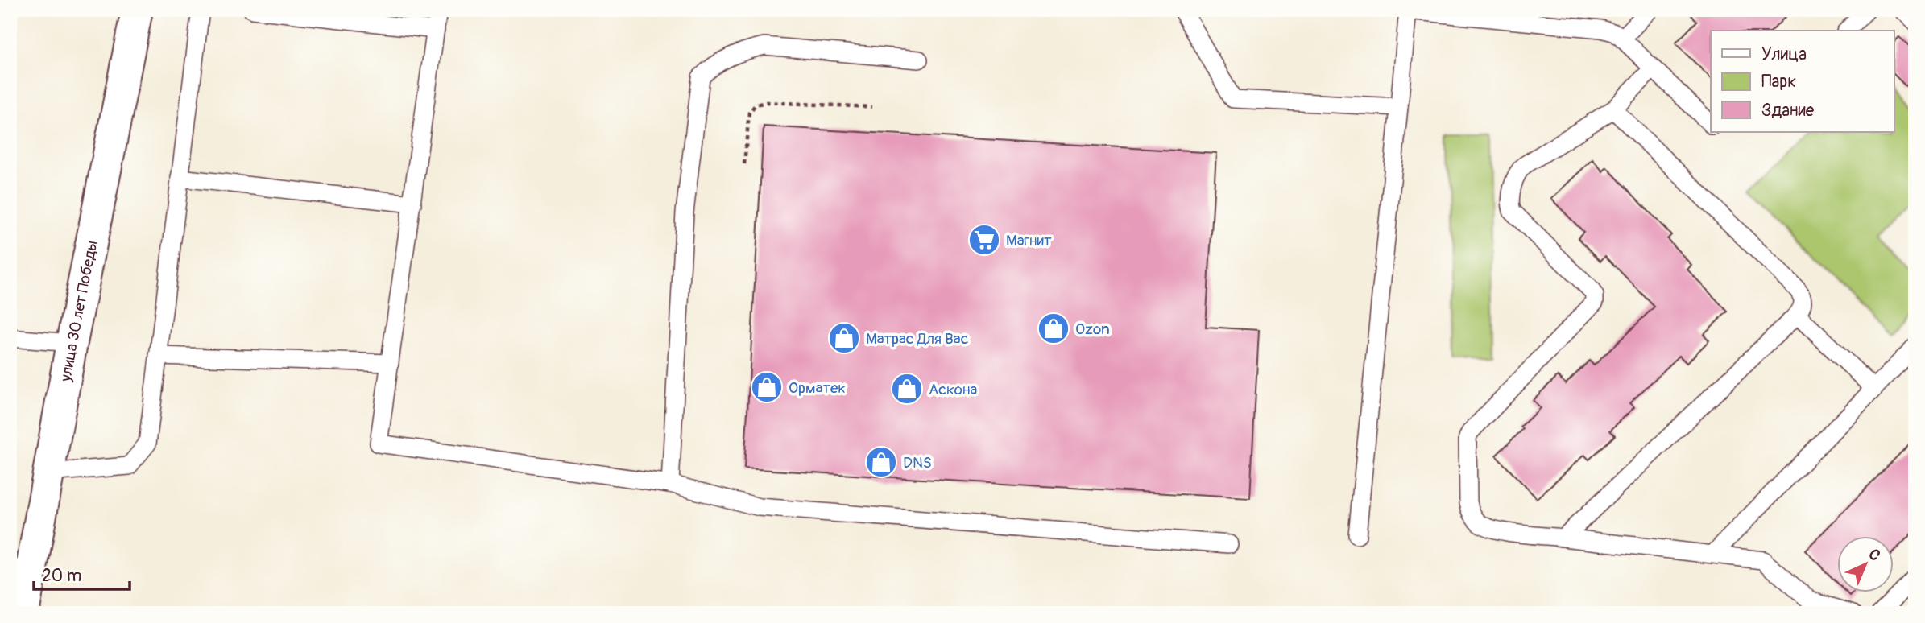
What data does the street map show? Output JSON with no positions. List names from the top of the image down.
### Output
{
  "streets": {
    "street": ["улица 30 лет Победы"]
  },
  "places": {
    "supermarket": ["Магнит"],
    "shop": [
      "Ozon",
      "Матрас Для Вас",
      "Орматек",
      "Аскона",
      "DNS"
    ]
  },
  "legend": ["Улица", "Парк", "Здание"],
  "scale_bar": "20 m",
  "north": "top right"
}
